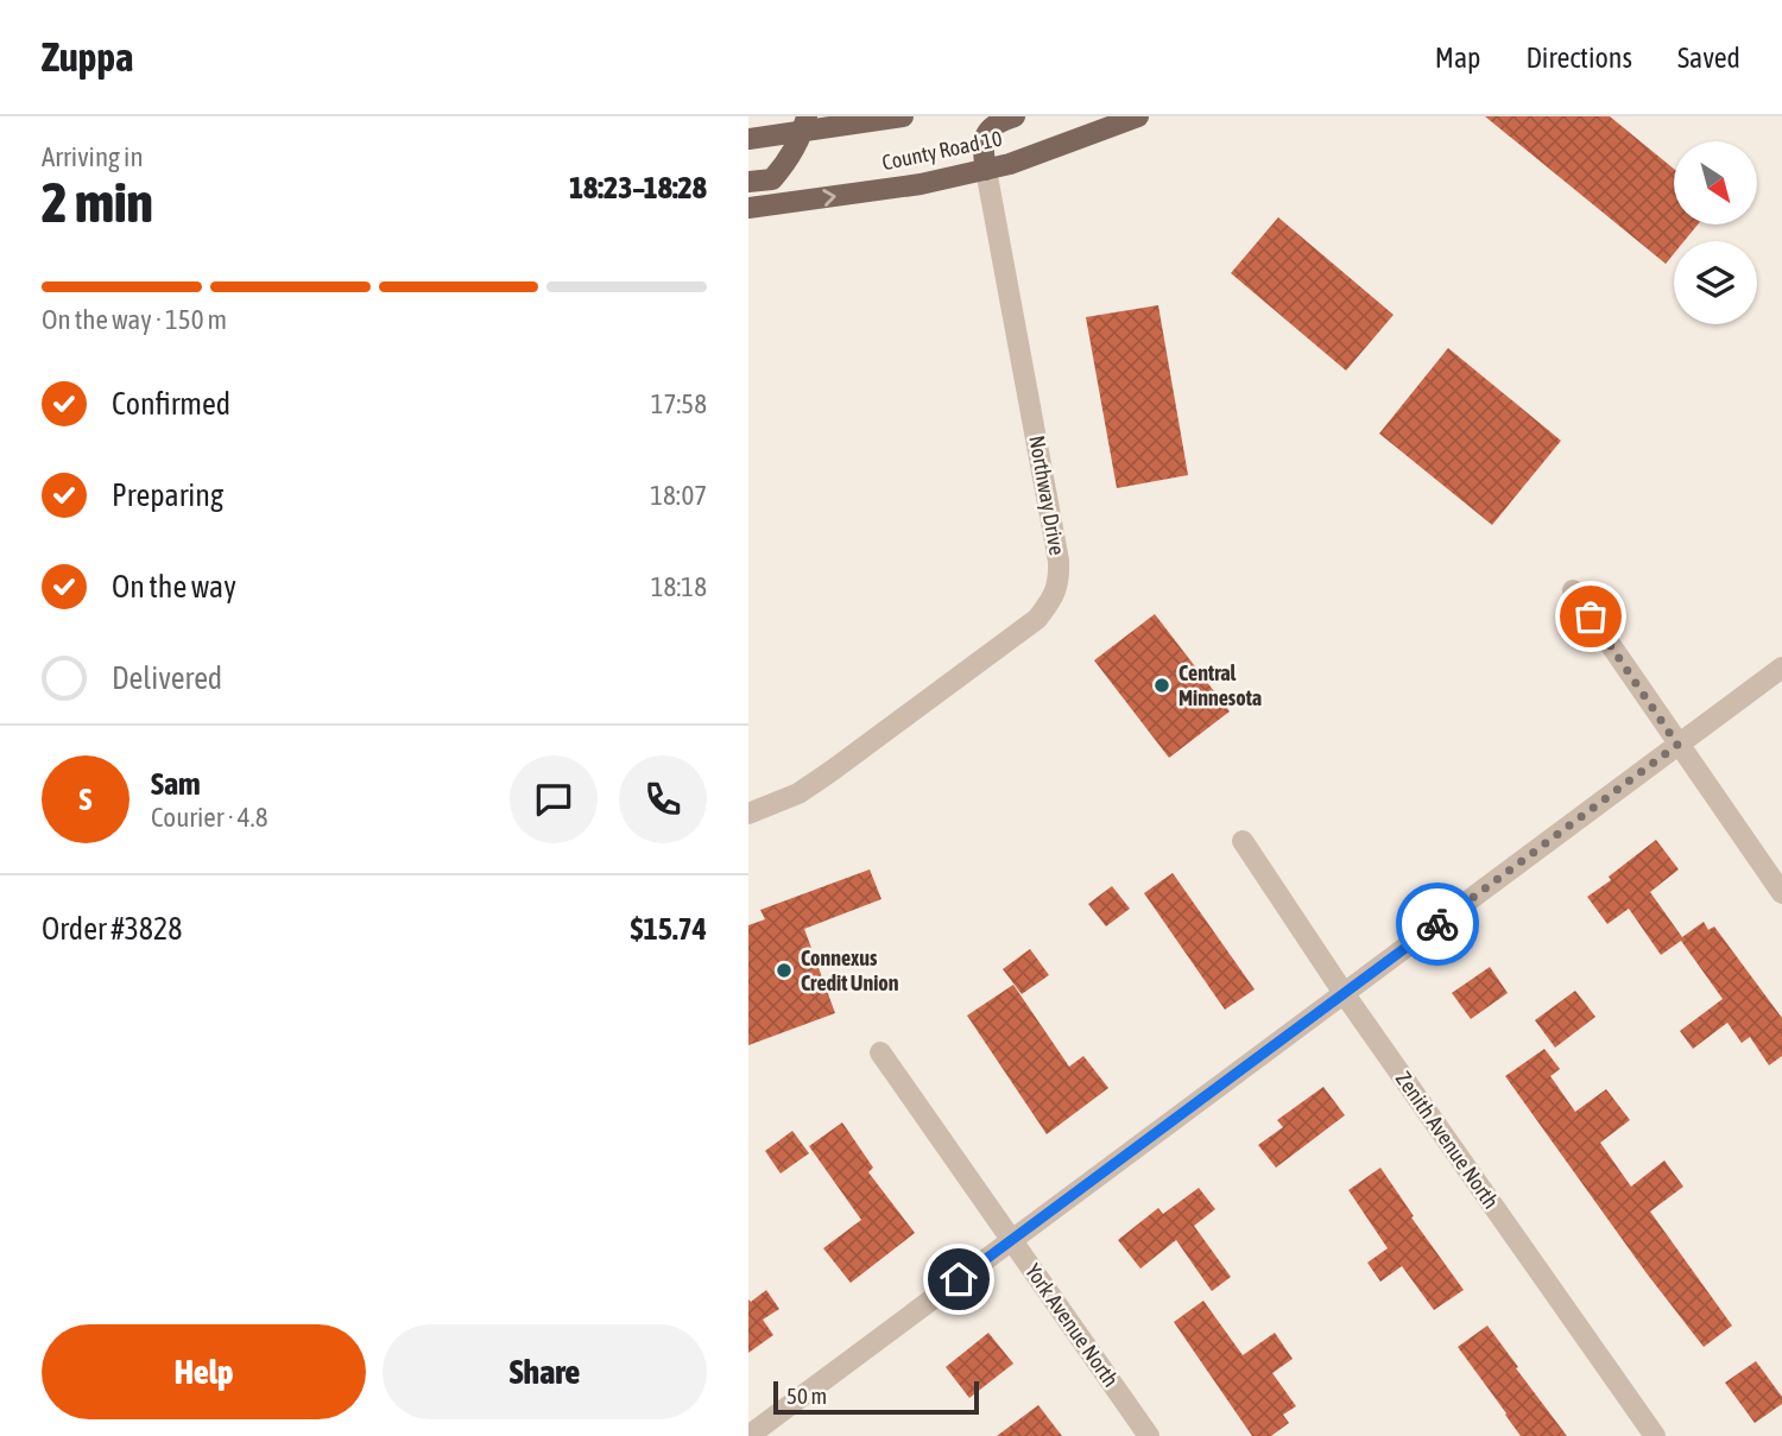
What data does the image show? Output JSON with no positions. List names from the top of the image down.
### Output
{
  "streets": {
    "main road": ["County Road 10"],
    "street": ["Northway Drive", "Zenith Avenue North", "York Avenue North"]
  },
  "crossings": [
    ["County Road 10", "Northway Drive"]
  ],
  "places": ["Central Minnesota", "Connexus Credit Union"],
  "scale_bar": "50 m",
  "north": "bottom right",
  "page": {
    "header": "Zuppa",
    "nav": ["Map", "Directions", "Saved"],
    "heading": ["2 min", "Arriving in", "18:23–18:28"],
    "panel": [
      "Sam",
      "Courier · 4.8",
      "Order #3828",
      "$15.74"
    ],
    "bar": "On the way · 150 m",
    "list": [
      ["Confirmed", "17:58"],
      ["Preparing", "18:07"],
      ["On the way", "18:18"],
      "Delivered"
    ],
    "round": "S",
    "buttons": ["Help", "Share"],
    "scale": "50 m"
  }
}
